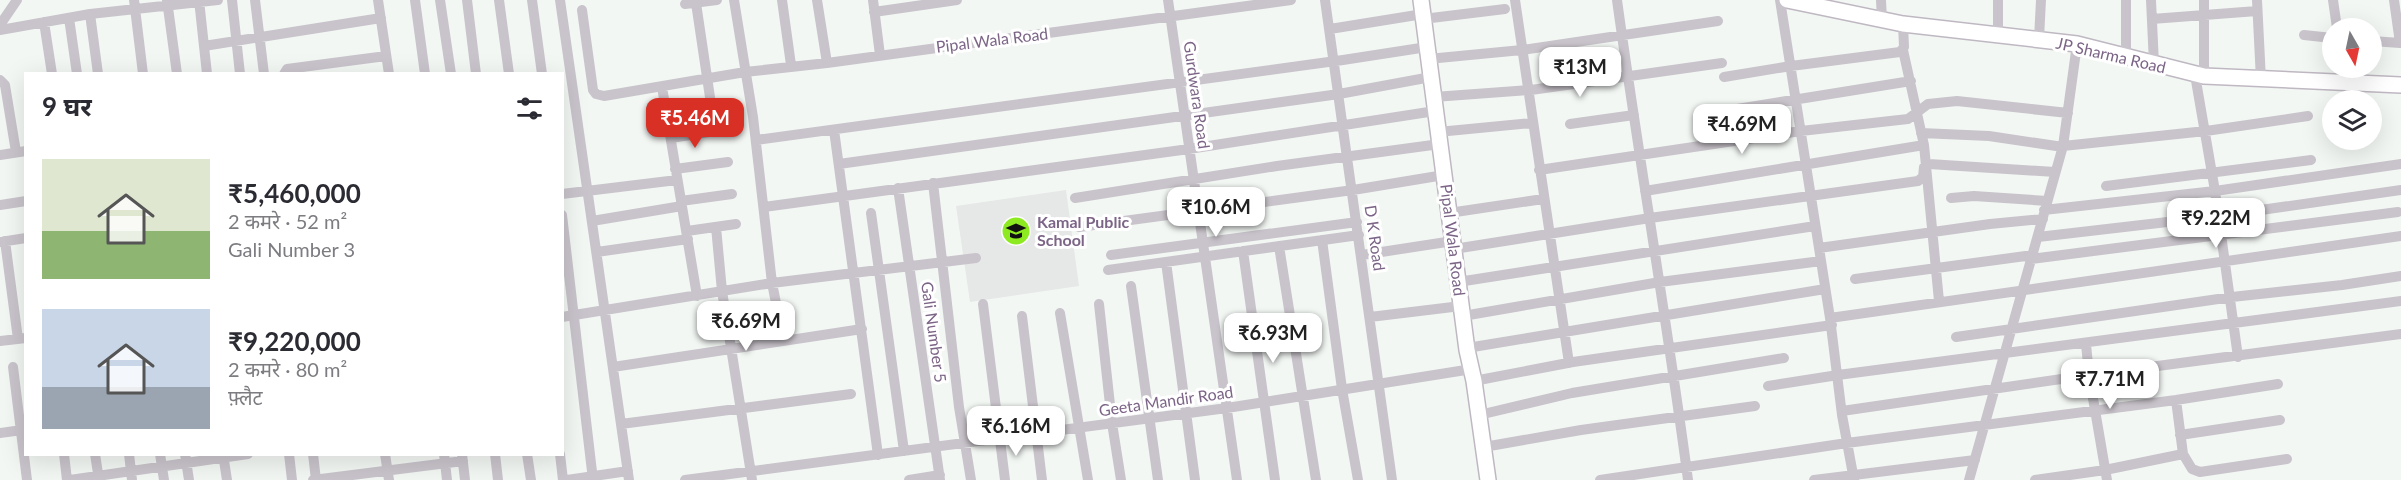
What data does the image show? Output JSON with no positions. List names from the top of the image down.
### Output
{
  "streets": {
    "street": [
      "Pipal Wala Road",
      "JP Sharma Road",
      "Gurdwara Road",
      "D K Road",
      "Gali Number 5",
      "Geeta Mandir Road"
    ]
  },
  "crossings": [
    ["Pipal Wala Road", "Gurdwara Road"],
    ["Pipal Wala Road", "Geeta Mandir Road"],
    ["Gurdwara Road", "Geeta Mandir Road"],
    ["D K Road", "Geeta Mandir Road"],
    ["Gali Number 5", "Geeta Mandir Road"]
  ],
  "places": {
    "school or university": ["Kamal Public School"]
  },
  "north": "bottom",
  "page": {
    "price": [
      "₹13M",
      "₹5.46M",
      "₹4.69M",
      "₹10.6M",
      "₹9.22M",
      "₹6.69M",
      "₹6.93M",
      "₹7.71M",
      "₹6.16M"
    ],
    "heading": "9 घर",
    "list": [
      {
        "name": "₹5,460,000",
        "note": "2 कमरे · 52 m² · Gali Number 3"
      },
      {
        "name": "₹9,220,000",
        "note": "2 कमरे · 80 m² · फ़्लैट"
      }
    ]
  }
}
